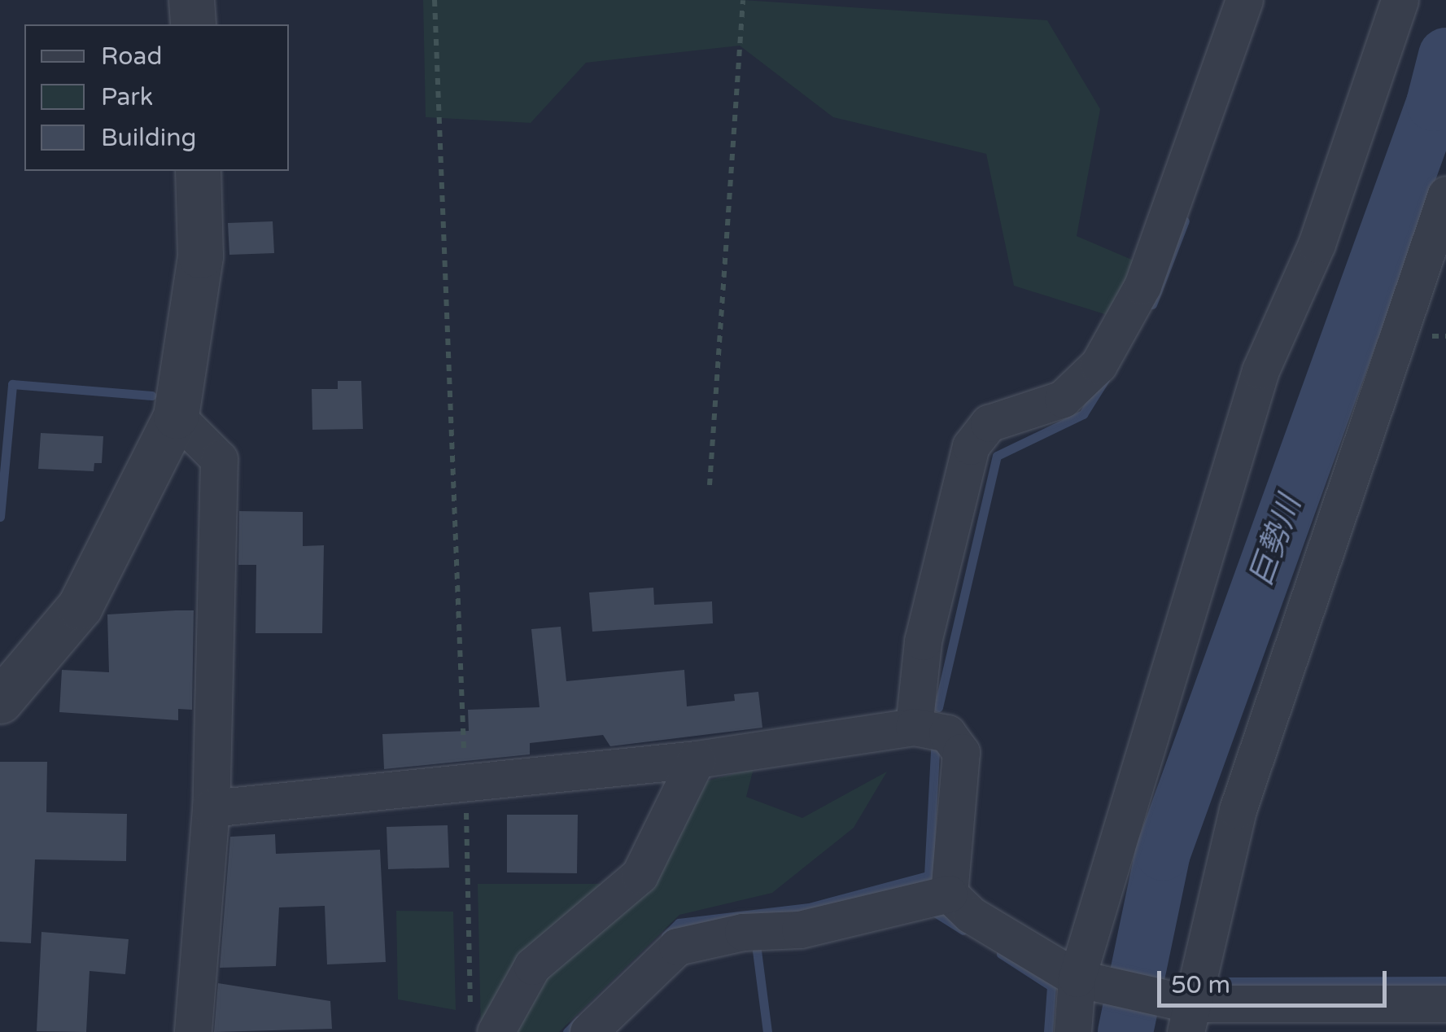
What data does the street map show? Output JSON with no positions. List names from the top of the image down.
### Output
{
  "water": ["巨勢川"],
  "legend": ["Road", "Park", "Building"],
  "scale_bar": "50 m"
}
